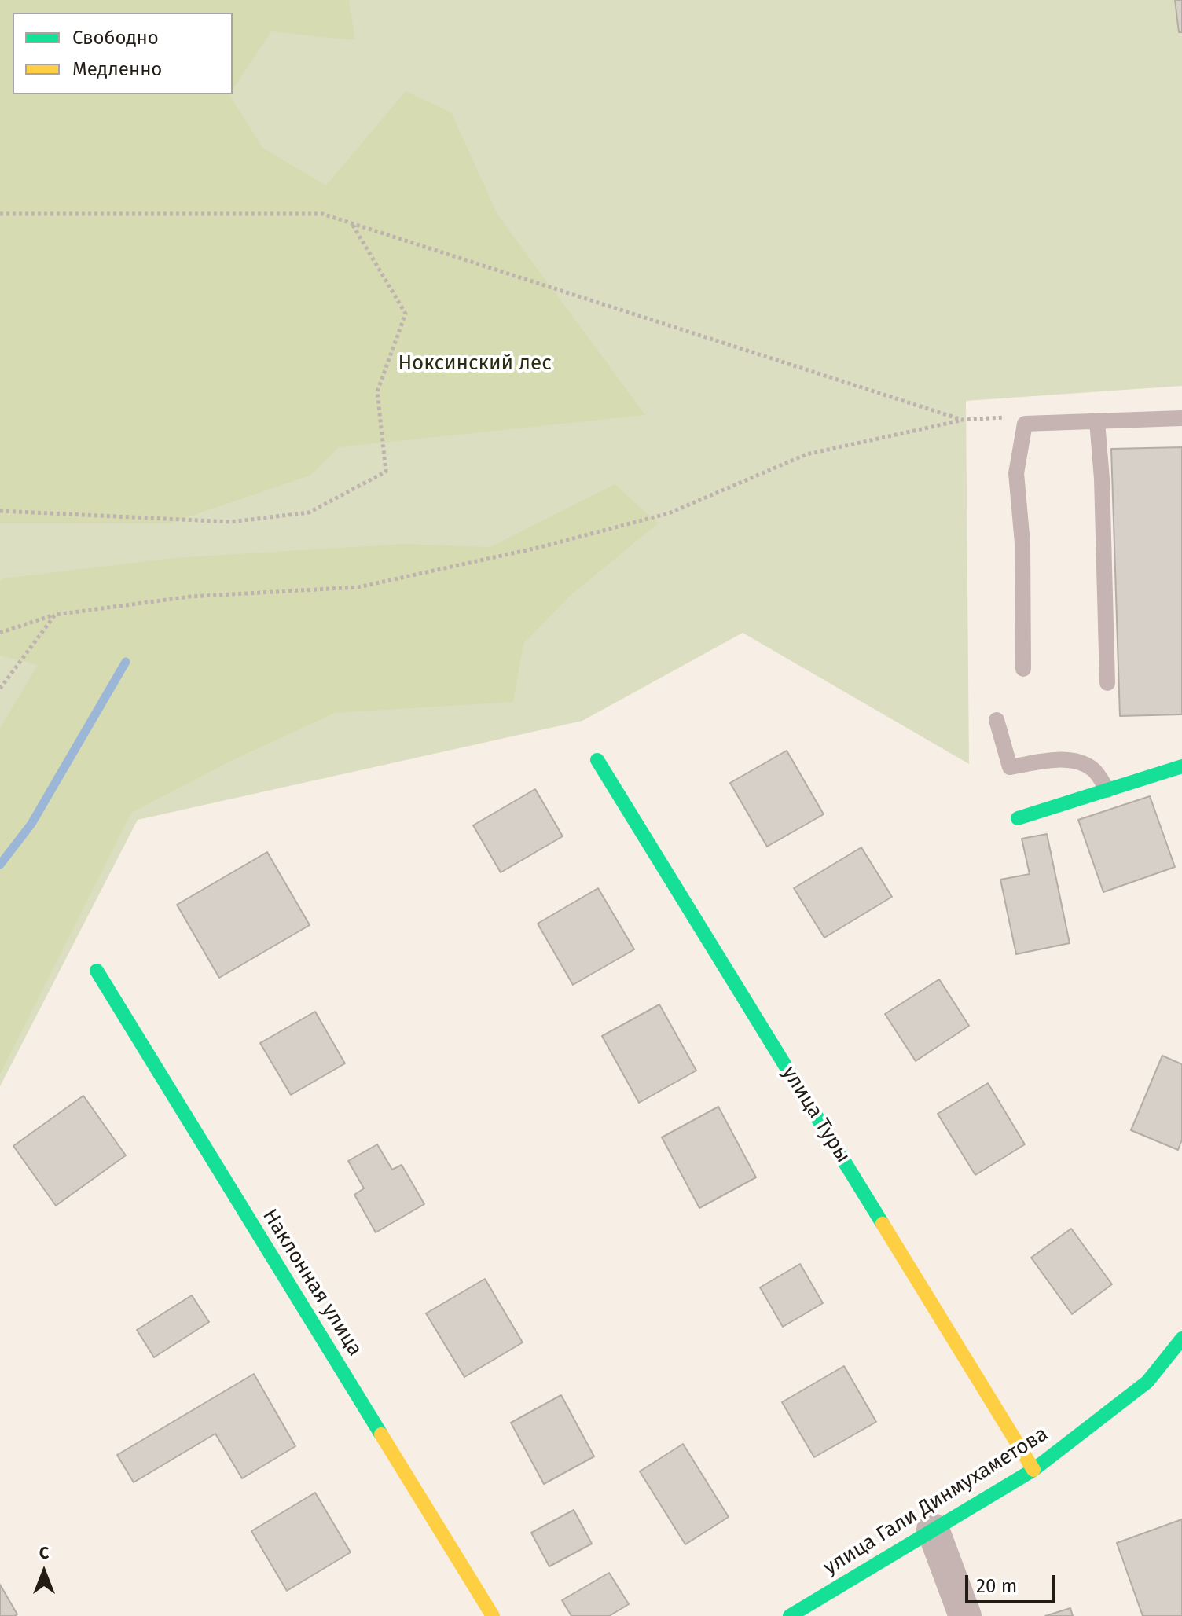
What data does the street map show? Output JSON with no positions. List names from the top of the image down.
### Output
{
  "streets": {
    "street": ["улица Туры", "Наклонная улица", "улица Гали Динмухаметова"]
  },
  "crossings": [
    ["улица Туры", "улица Гали Динмухаметова"]
  ],
  "parks": ["Ноксинский лес"],
  "legend": ["Свободно", "Медленно"],
  "scale_bar": "20 m",
  "north": "top"
}
